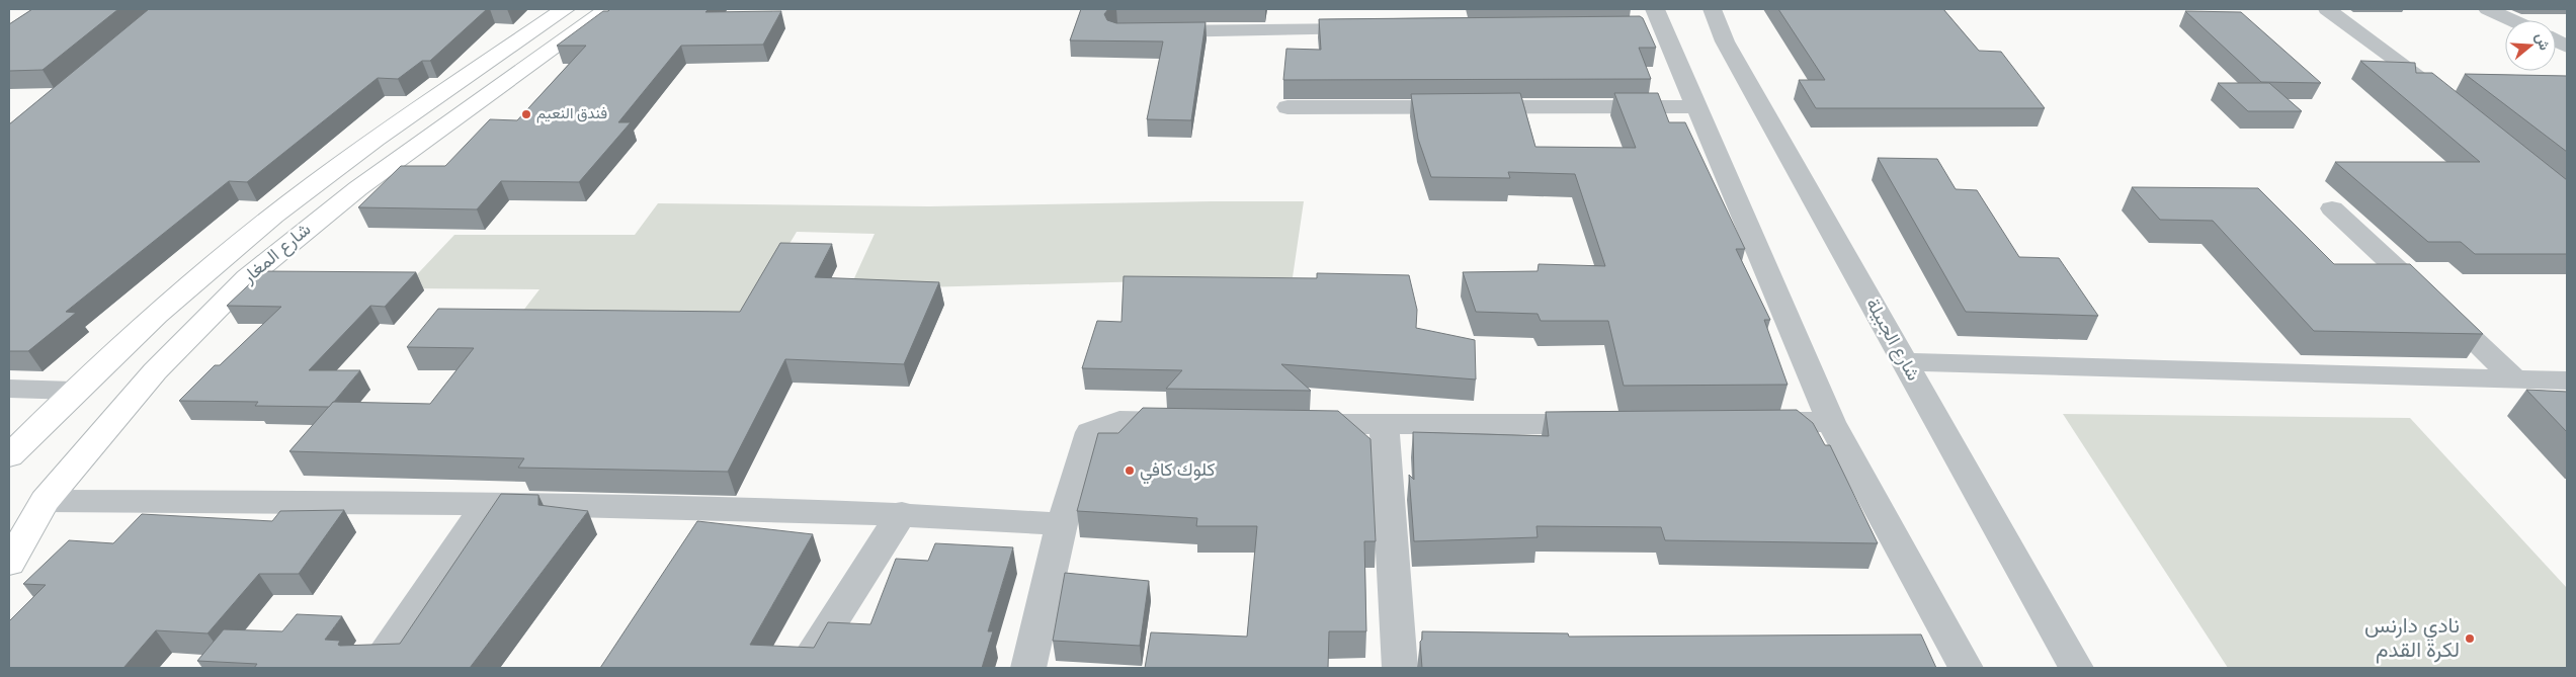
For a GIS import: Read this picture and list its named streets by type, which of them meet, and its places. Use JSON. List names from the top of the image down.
{
  "streets": {
    "main road": ["شارع المغار"],
    "street": ["شارع الجبيلة"]
  },
  "places": ["فندق النعيم", "كلوك كافي", "نادي دارنس لكرة القدم"],
  "north": "right"
}
